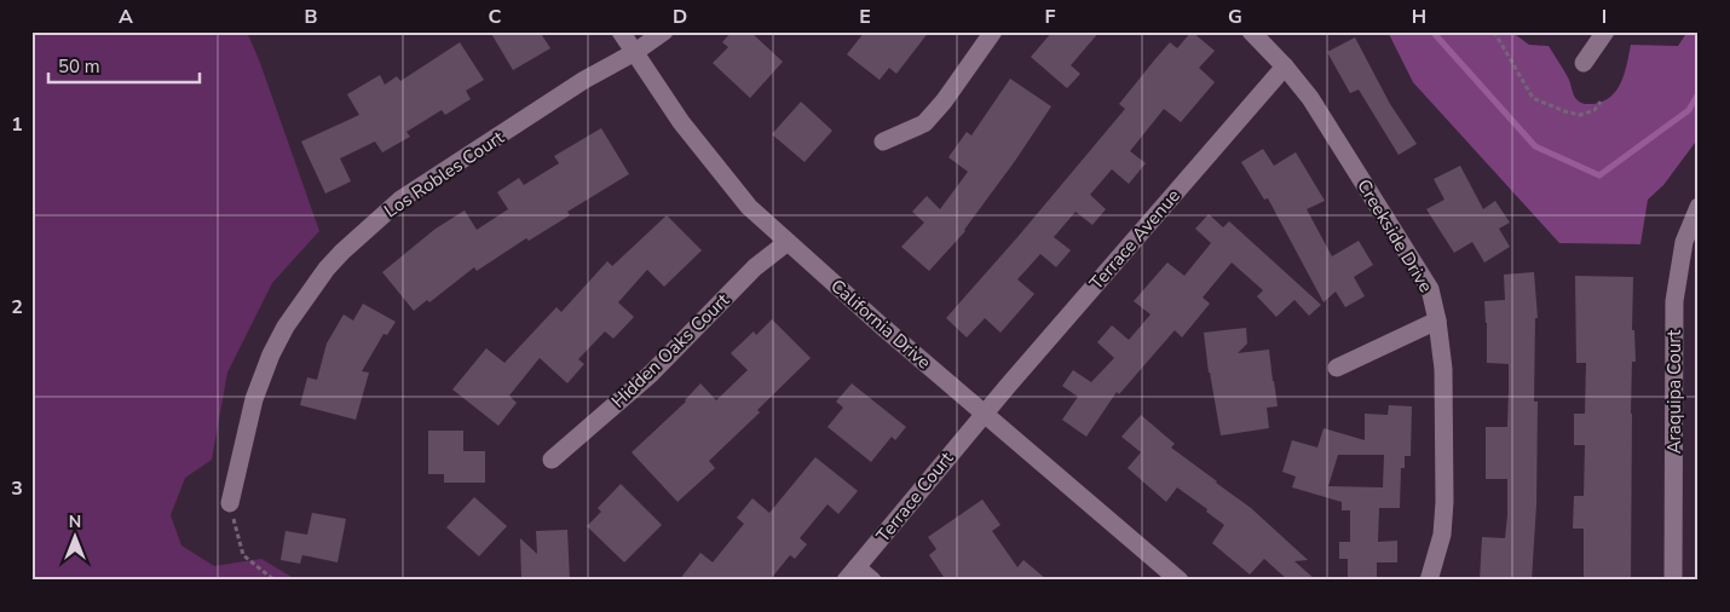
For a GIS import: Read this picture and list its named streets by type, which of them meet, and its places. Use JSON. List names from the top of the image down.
{
  "streets": {
    "street": [
      "Los Robles Court",
      "Creekside Drive",
      "Terrace Avenue",
      "California Drive",
      "Hidden Oaks Court",
      "Araquipa Court",
      "Terrace Court"
    ]
  },
  "crossings": [
    ["Los Robles Court", "California Drive"],
    ["Creekside Drive", "Terrace Avenue"],
    ["Terrace Avenue", "California Drive"],
    ["Terrace Avenue", "Terrace Court"],
    ["California Drive", "Hidden Oaks Court"],
    ["California Drive", "Terrace Court"]
  ],
  "scale_bar": "50 m",
  "north": "top",
  "grid": {
    "columns": [
      "A",
      "B",
      "C",
      "D",
      "E",
      "F",
      "G",
      "H",
      "I"
    ],
    "rows": ["1", "2", "3"]
  }
}
